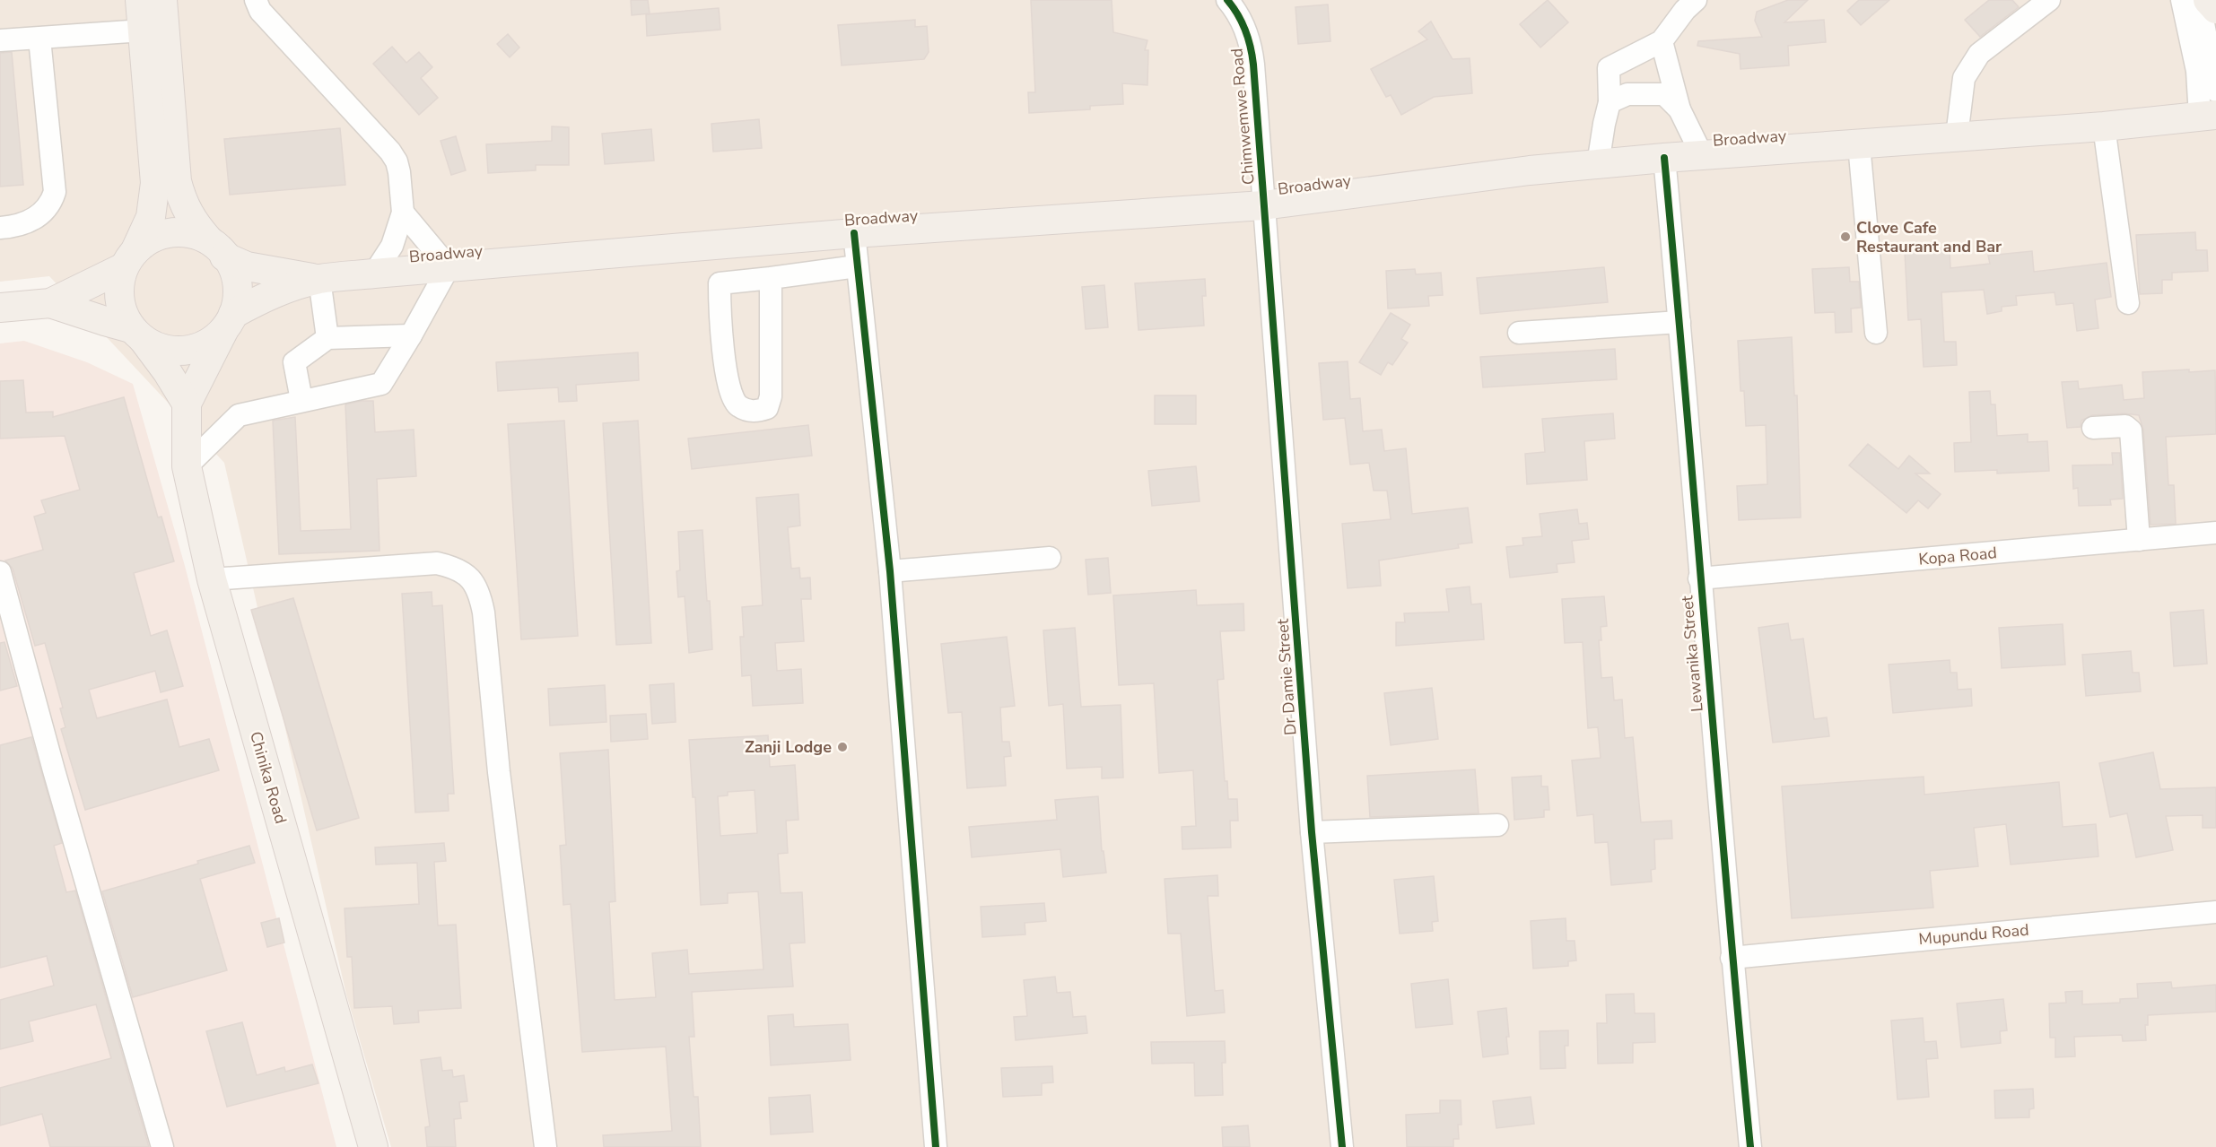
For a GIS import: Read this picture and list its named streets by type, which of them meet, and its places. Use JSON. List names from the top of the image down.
{
  "streets": {
    "main road": ["Broadway", "Chinika Road"],
    "street": [
      "Chimwemwe Road",
      "Kopa Road",
      "Lewanika Street",
      "Dr Damie Street",
      "Mupundu Road"
    ]
  },
  "crossings": [
    ["Chimwemwe Road", "Broadway"],
    ["Chimwemwe Road", "Dr Damie Street"],
    ["Broadway", "Lewanika Street"],
    ["Broadway", "Dr Damie Street"],
    ["Kopa Road", "Lewanika Street"],
    ["Lewanika Street", "Mupundu Road"]
  ],
  "places": ["Clove Cafe Restaurant and Bar", "Zanji Lodge"]
}
